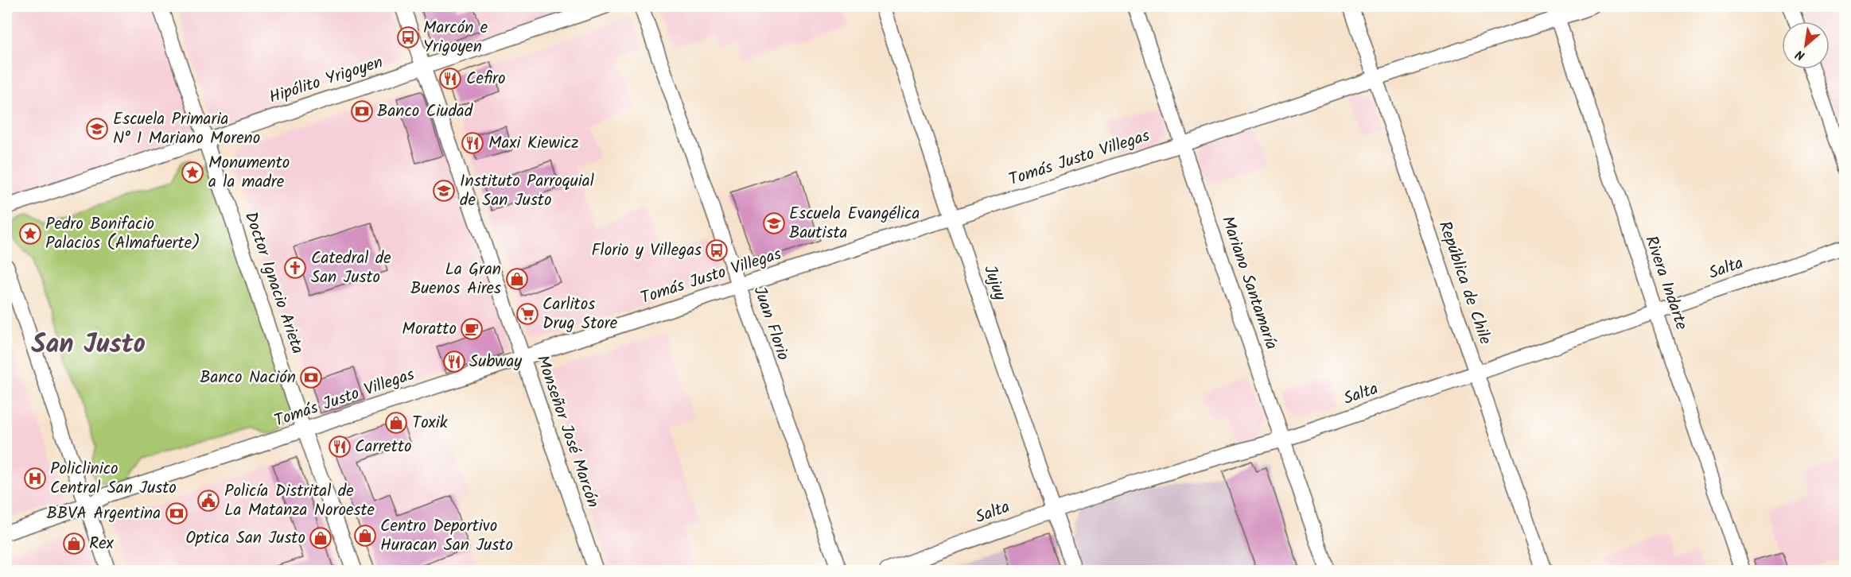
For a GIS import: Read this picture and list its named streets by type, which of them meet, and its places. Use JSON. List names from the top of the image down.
{
  "streets": {
    "street": [
      "Hipólito Yrigoyen",
      "Tomás Justo Villegas",
      "Salta",
      "Doctor Ignacio Arieta",
      "Jujuy",
      "Mariano Santamaría",
      "República de Chile",
      "Rivera Indarte",
      "Juan Florio",
      "Monseñor José Marcón"
    ]
  },
  "crossings": [
    ["Hipólito Yrigoyen", "Doctor Ignacio Arieta"],
    ["Hipólito Yrigoyen", "Monseñor José Marcón"],
    ["Tomás Justo Villegas", "Doctor Ignacio Arieta"],
    ["Tomás Justo Villegas", "Jujuy"],
    ["Tomás Justo Villegas", "Mariano Santamaría"],
    ["Tomás Justo Villegas", "República de Chile"],
    ["Tomás Justo Villegas", "Rivera Indarte"],
    ["Tomás Justo Villegas", "Juan Florio"],
    ["Tomás Justo Villegas", "Monseñor José Marcón"],
    ["Salta", "Jujuy"],
    ["Salta", "Mariano Santamaría"],
    ["Salta", "República de Chile"],
    ["Salta", "Rivera Indarte"]
  ],
  "districts": ["San Justo"],
  "places": {
    "bus stop": ["Marcón e Yrigoyen", "Florio y Villegas"],
    "restaurant": [
      "Cefiro",
      "Maxi Kiewicz",
      "Subway",
      "Carretto"
    ],
    "bank": ["Banco Ciudad", "Banco Nación", "BBVA Argentina"],
    "school or university": ["Escuela Primaria N° 1 Mariano Moreno", "Instituto Parroquial de San Justo", "Escuela Evangélica Bautista"],
    "place": ["Monumento a la madre", "Pedro Bonifacio Palacios (Almafuerte)"],
    "church": ["Catedral de San Justo"],
    "shop": [
      "La Gran Buenos Aires",
      "Toxik",
      "Centro Deportivo Huracan San Justo",
      "Optica San Justo",
      "Rex"
    ],
    "supermarket": ["Carlitos Drug Store"],
    "cafe": ["Moratto"],
    "hospital": ["Policlinico Central San Justo"],
    "public building": ["Policía Distrital de La Matanza Noroeste"]
  },
  "north": "bottom left"
}
